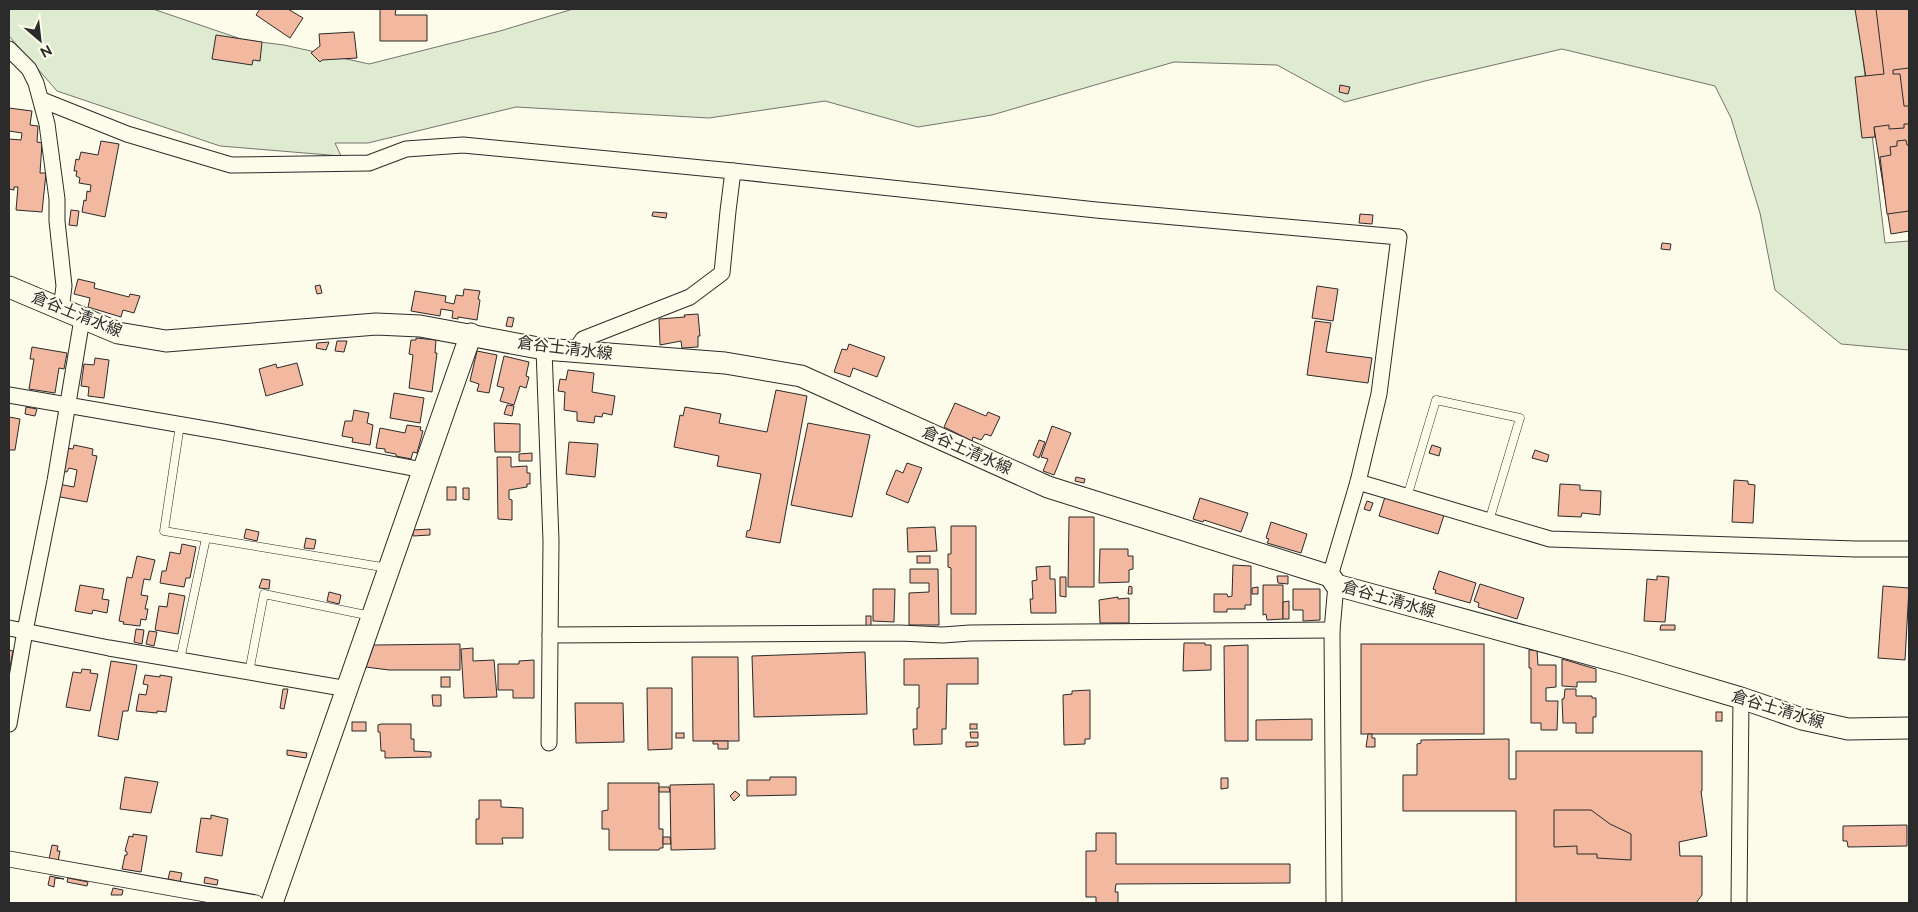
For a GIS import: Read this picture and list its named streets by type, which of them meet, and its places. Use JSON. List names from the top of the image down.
{
  "streets": {
    "main road": ["倉谷土清水線"]
  },
  "north": "bottom right"
}
